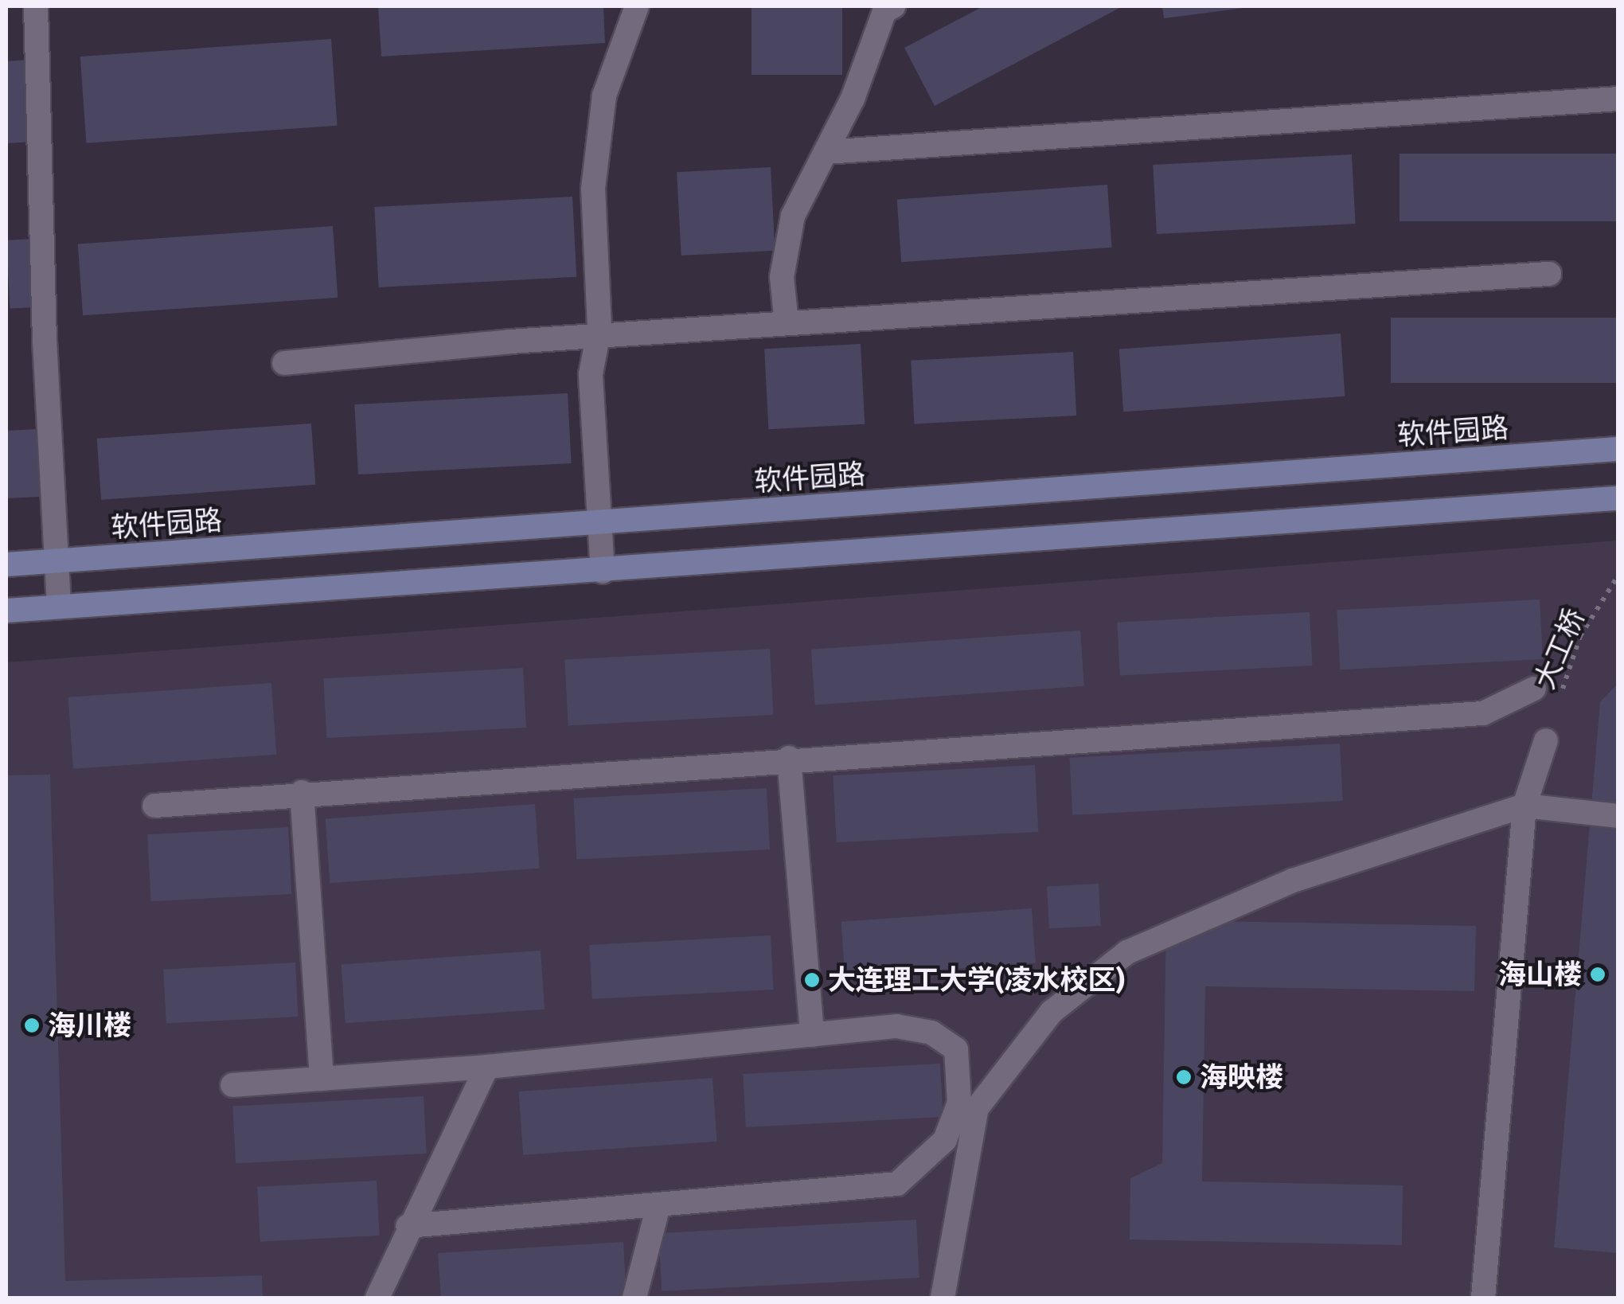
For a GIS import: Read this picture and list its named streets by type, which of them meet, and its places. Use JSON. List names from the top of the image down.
{
  "streets": {
    "main road": ["软件园路"],
    "path": ["大工桥"]
  },
  "places": [
    "海山楼",
    "大连理工大学(凌水校区)",
    "海川楼",
    "海映楼"
  ]
}
